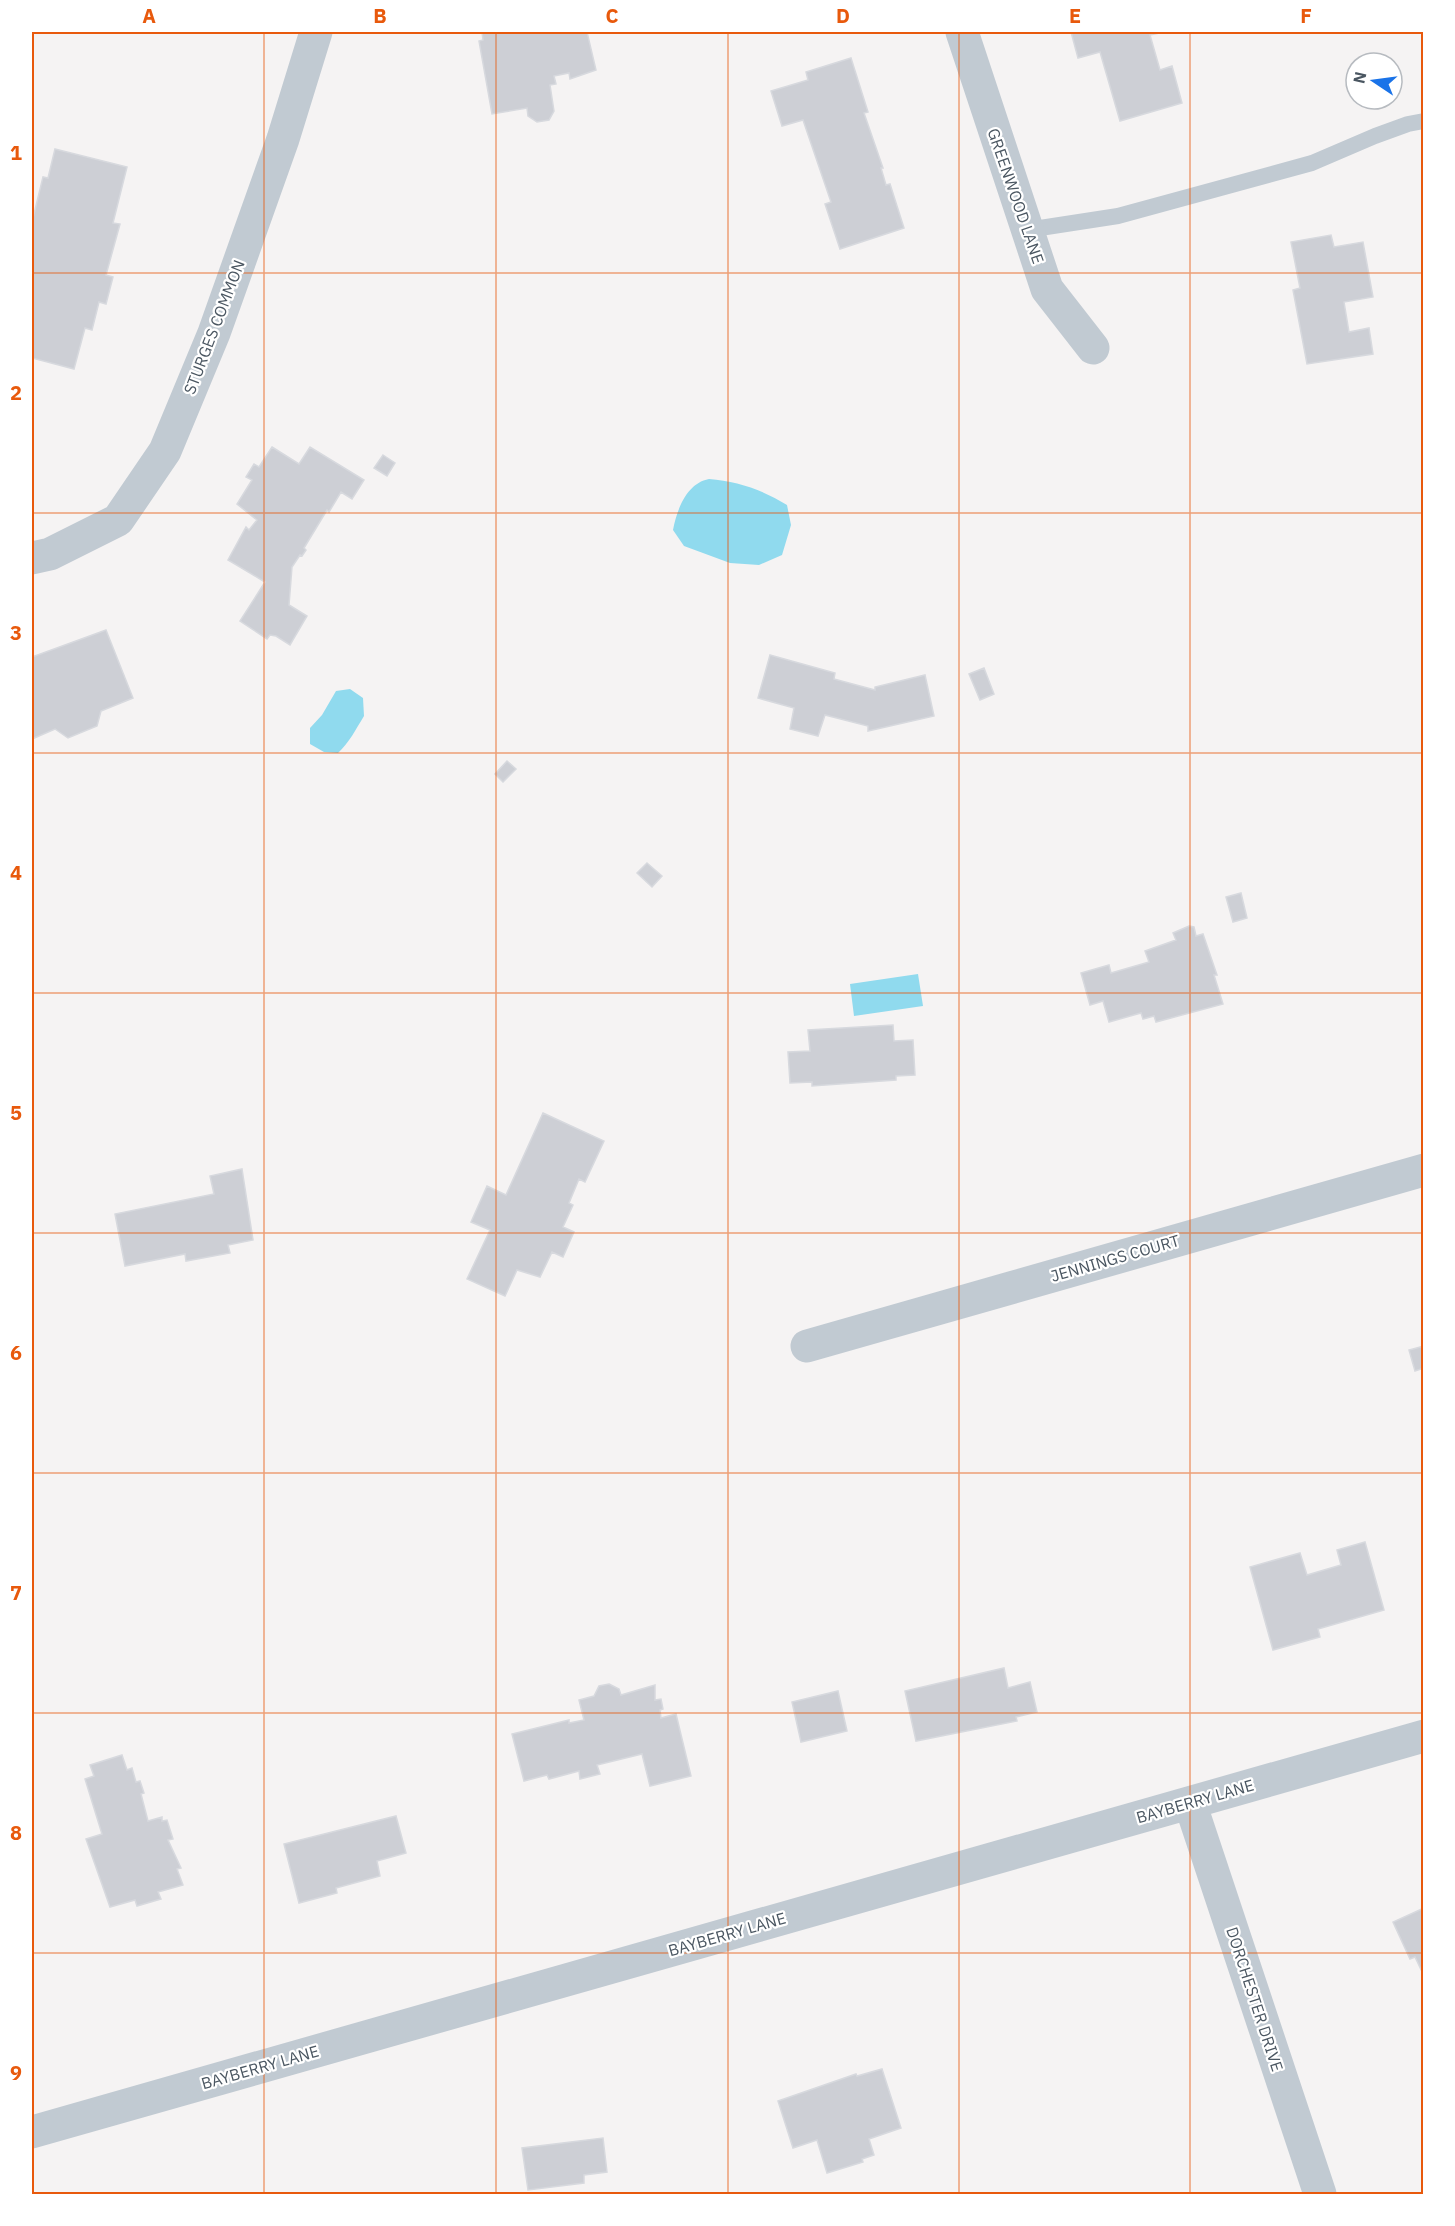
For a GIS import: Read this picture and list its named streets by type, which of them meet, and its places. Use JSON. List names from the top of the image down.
{
  "streets": {
    "street": [
      "GREENWOOD LANE",
      "STURGES COMMON",
      "JENNINGS COURT",
      "BAYBERRY LANE",
      "DORCHESTER DRIVE"
    ]
  },
  "crossings": [
    ["BAYBERRY LANE", "DORCHESTER DRIVE"]
  ],
  "north": "left",
  "grid": {
    "columns": [
      "A",
      "B",
      "C",
      "D",
      "E",
      "F"
    ],
    "rows": [
      "1",
      "2",
      "3",
      "4",
      "5",
      "6",
      "7",
      "8",
      "9"
    ]
  }
}
